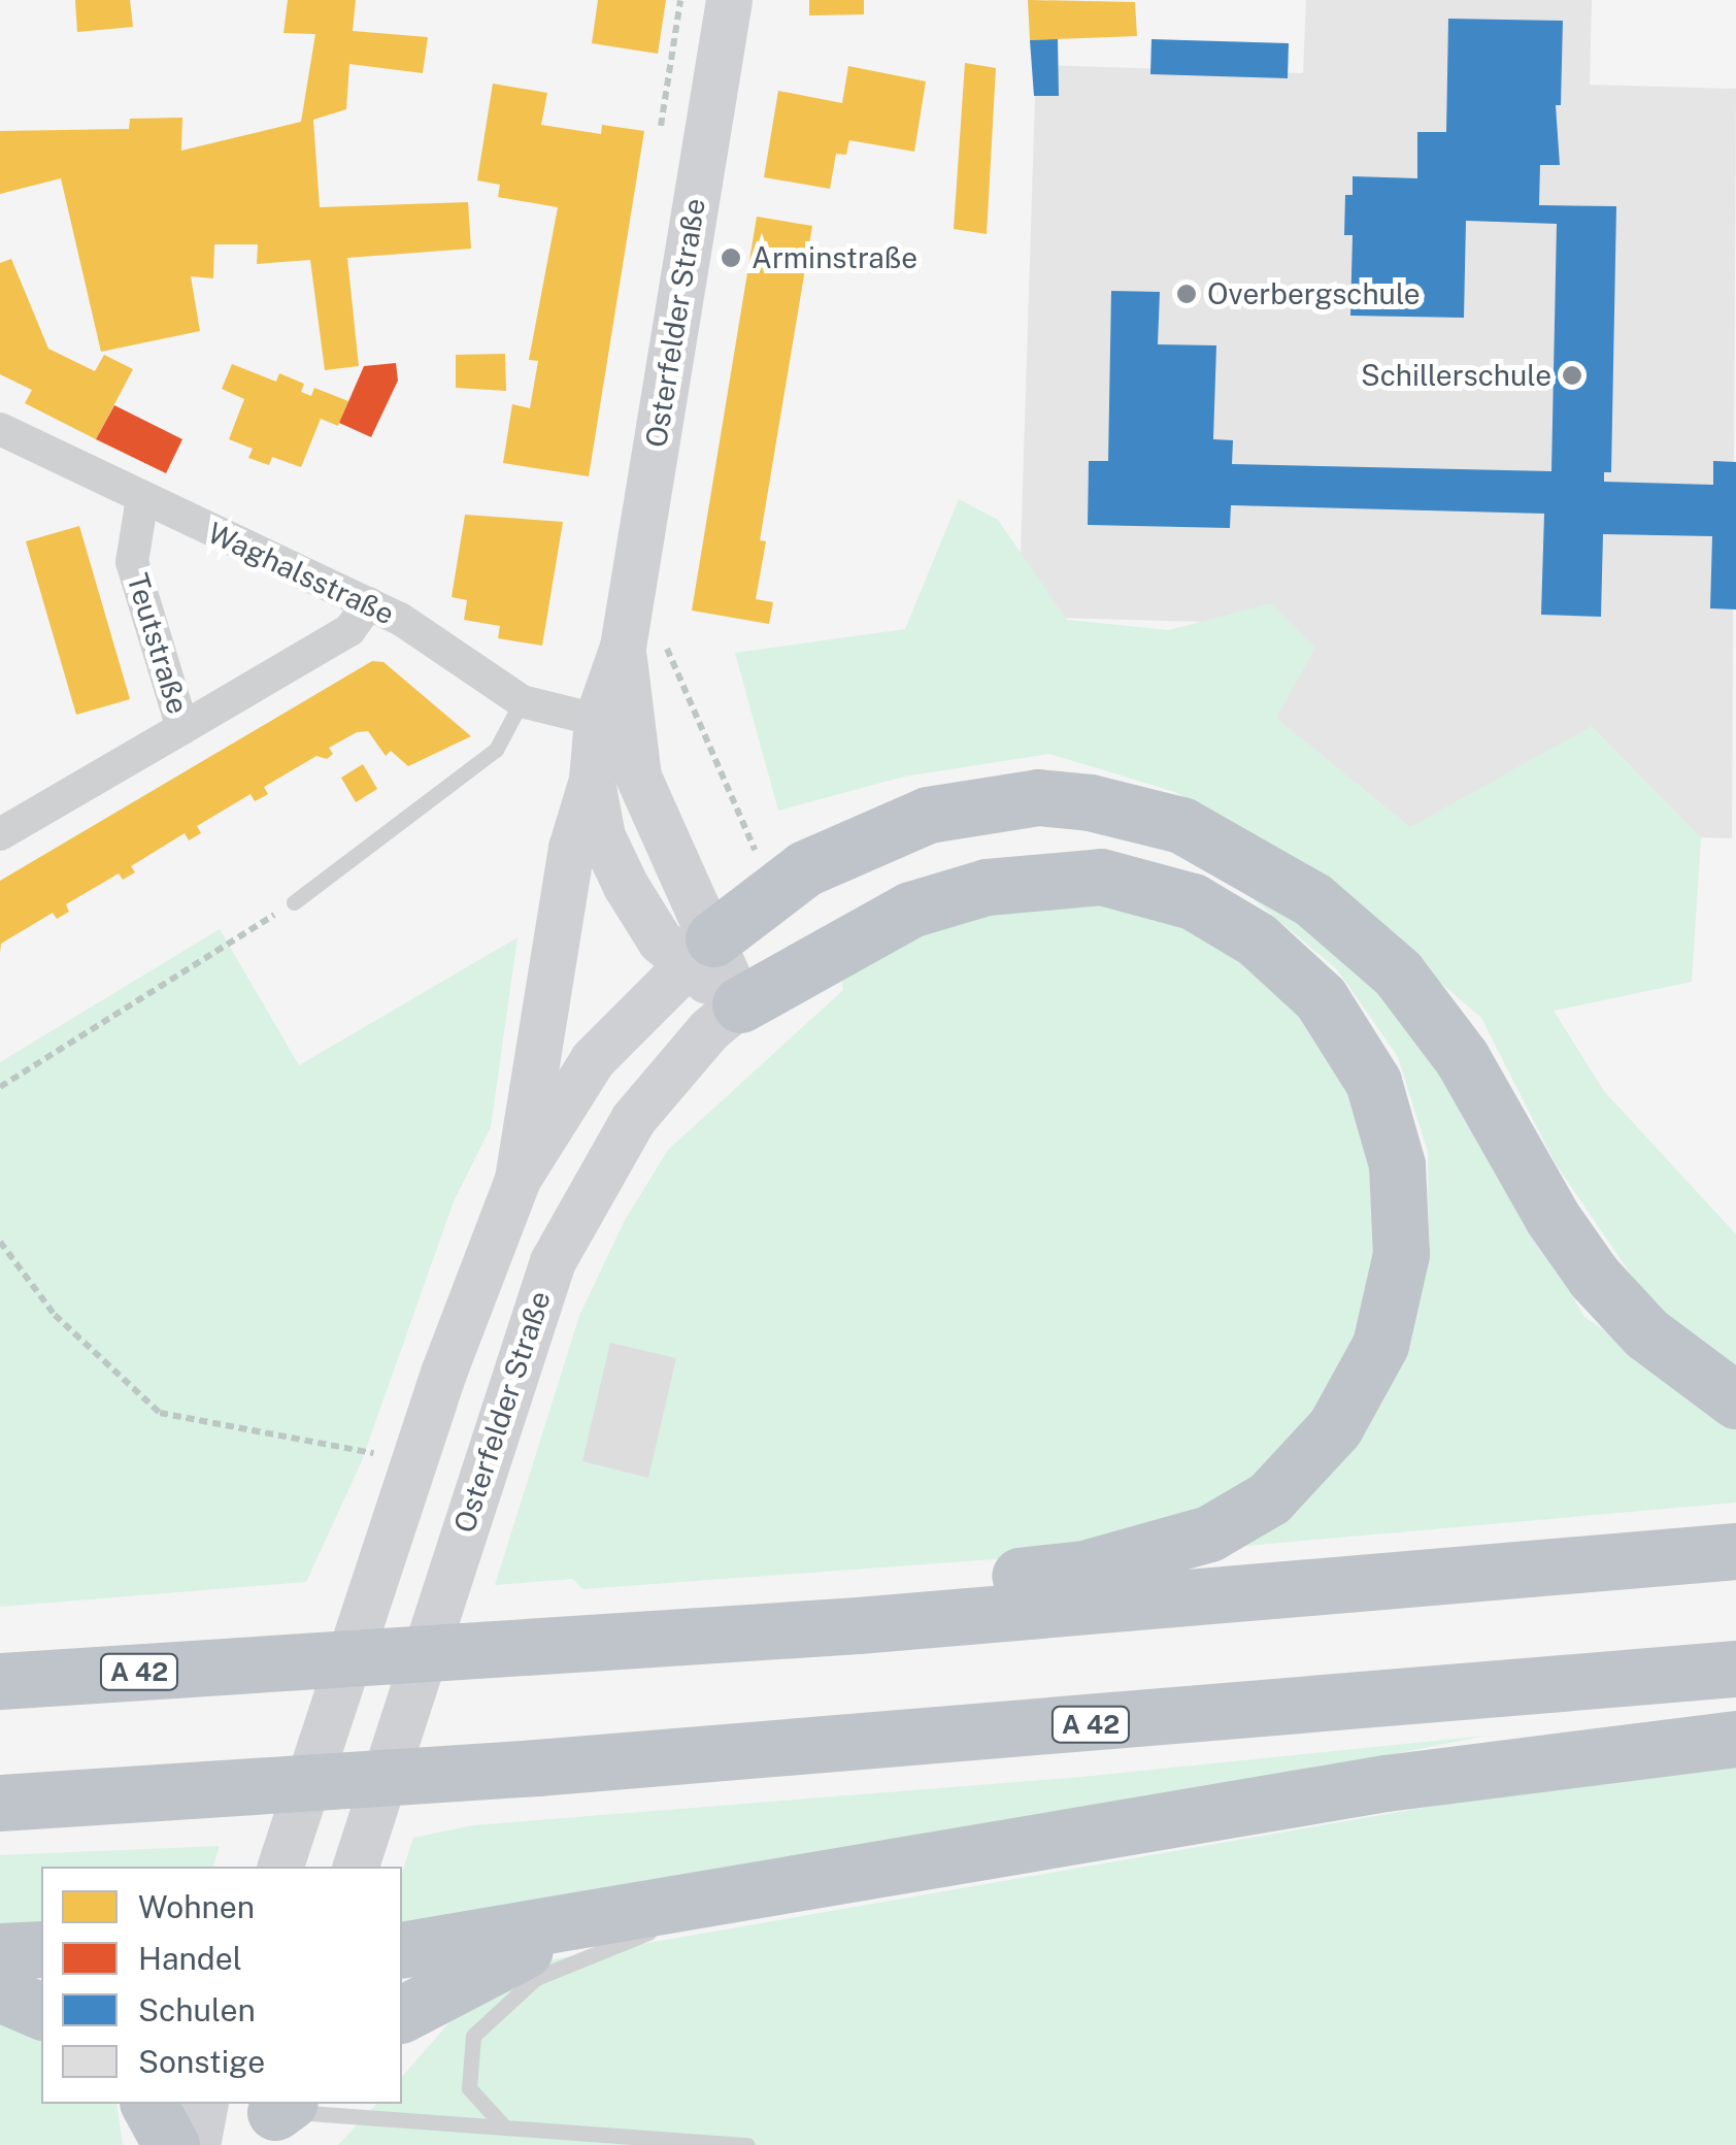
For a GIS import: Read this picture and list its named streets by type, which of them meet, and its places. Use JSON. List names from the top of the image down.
{
  "streets": {
    "highway": ["A 42"],
    "main road": ["Osterfelder Straße"],
    "street": ["Waghalsstraße", "Teutstraße"]
  },
  "crossings": [
    ["Osterfelder Straße", "Waghalsstraße"],
    ["Waghalsstraße", "Teutstraße"]
  ],
  "places": ["Arminstraße", "Overbergschule", "Schillerschule"],
  "legend": [
    "Wohnen",
    "Handel",
    "Schulen",
    "Sonstige"
  ]
}
